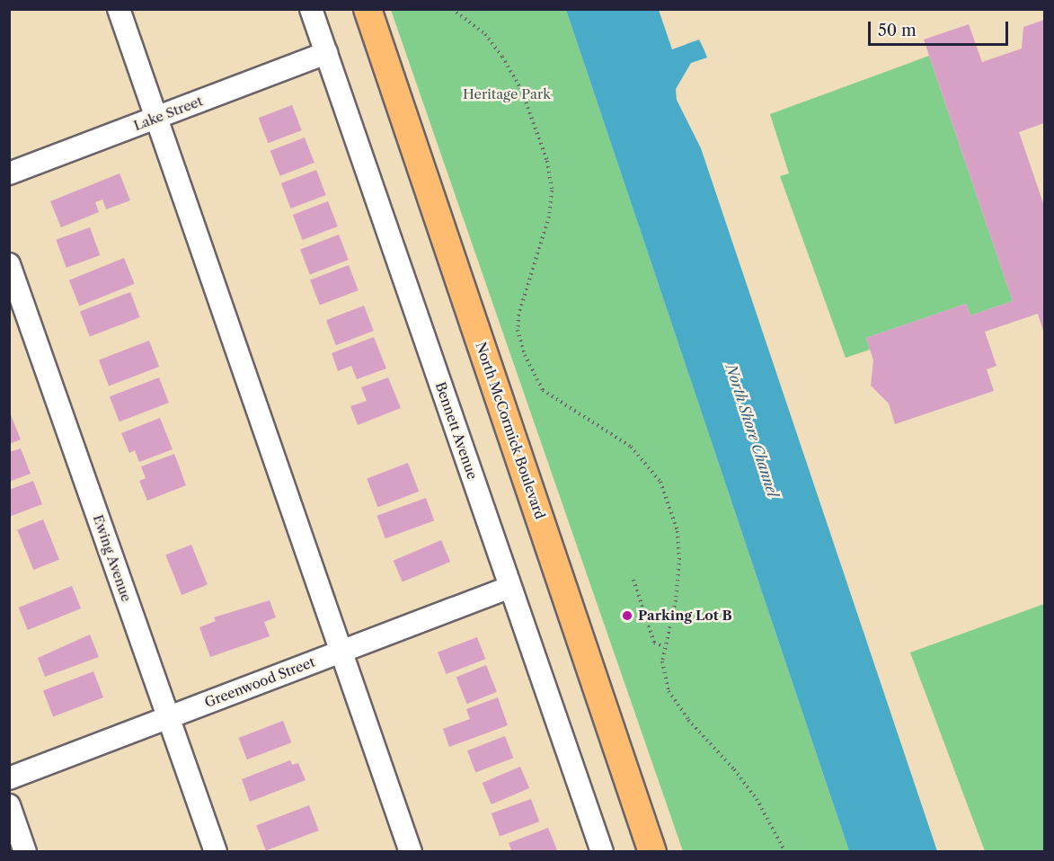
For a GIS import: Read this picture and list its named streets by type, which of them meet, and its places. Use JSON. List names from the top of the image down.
{
  "streets": {
    "main road": ["North McCormick Boulevard"],
    "street": [
      "Lake Street",
      "Bennett Avenue",
      "Ewing Avenue",
      "Greenwood Street"
    ]
  },
  "crossings": [
    ["Lake Street", "Bennett Avenue"],
    ["Bennett Avenue", "Greenwood Street"],
    ["Ewing Avenue", "Greenwood Street"]
  ],
  "water": ["North Shore Channel"],
  "parks": ["Heritage Park"],
  "places": ["Parking Lot B"],
  "scale_bar": "50 m"
}
